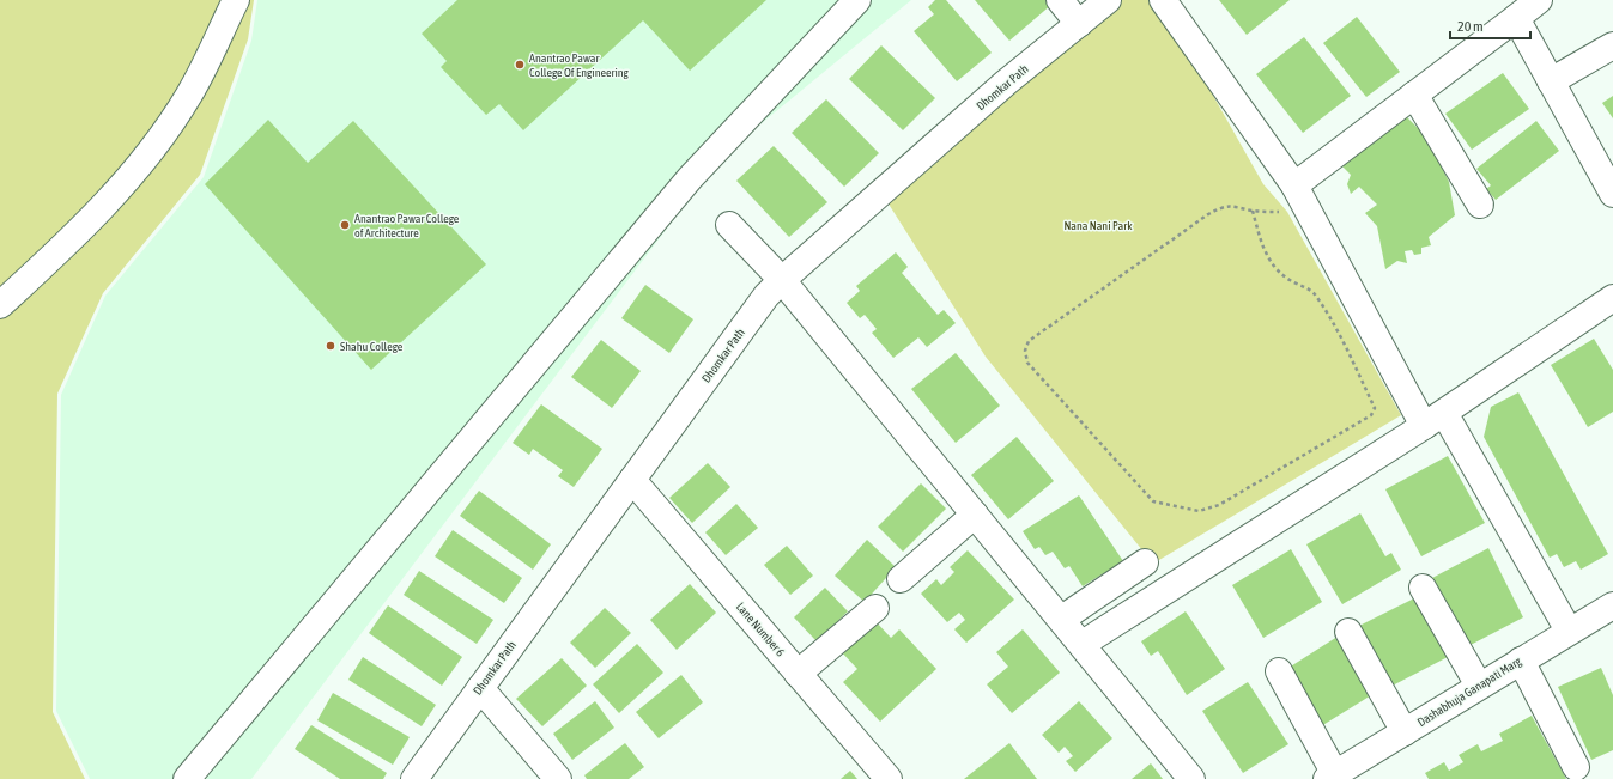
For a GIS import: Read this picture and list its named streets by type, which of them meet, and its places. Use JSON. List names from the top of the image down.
{
  "streets": {
    "street": ["Dhomkar Path", "Lane Number 6", "Dashabhuja Ganapati Marg"]
  },
  "crossings": [
    ["Dhomkar Path", "Lane Number 6"]
  ],
  "parks": ["Nana Nani Park"],
  "places": ["Anantrao Pawar College Of Engineering", "Anantrao Pawar College of Architecture", "Shahu College"],
  "scale_bar": "20 m"
}
